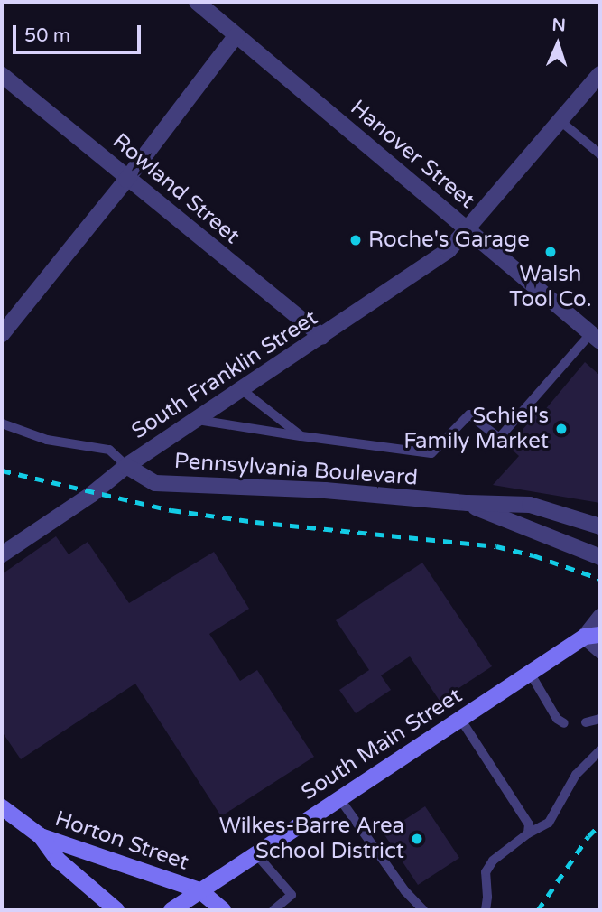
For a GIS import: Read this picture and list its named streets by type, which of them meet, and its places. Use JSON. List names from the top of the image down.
{
  "streets": {
    "main road": ["South Main Street", "Horton Street"],
    "street": [
      "Hanover Street",
      "Rowland Street",
      "South Franklin Street",
      "Pennsylvania Boulevard"
    ]
  },
  "crossings": [
    ["Hanover Street", "South Franklin Street"],
    ["Rowland Street", "South Franklin Street"],
    ["South Franklin Street", "Pennsylvania Boulevard"],
    ["South Main Street", "Horton Street"]
  ],
  "places": [
    "Roche's Garage",
    "Walsh Tool Co.",
    "Schiel's Family Market",
    "Wilkes-Barre Area School District"
  ],
  "scale_bar": "50 m",
  "north": "top"
}
